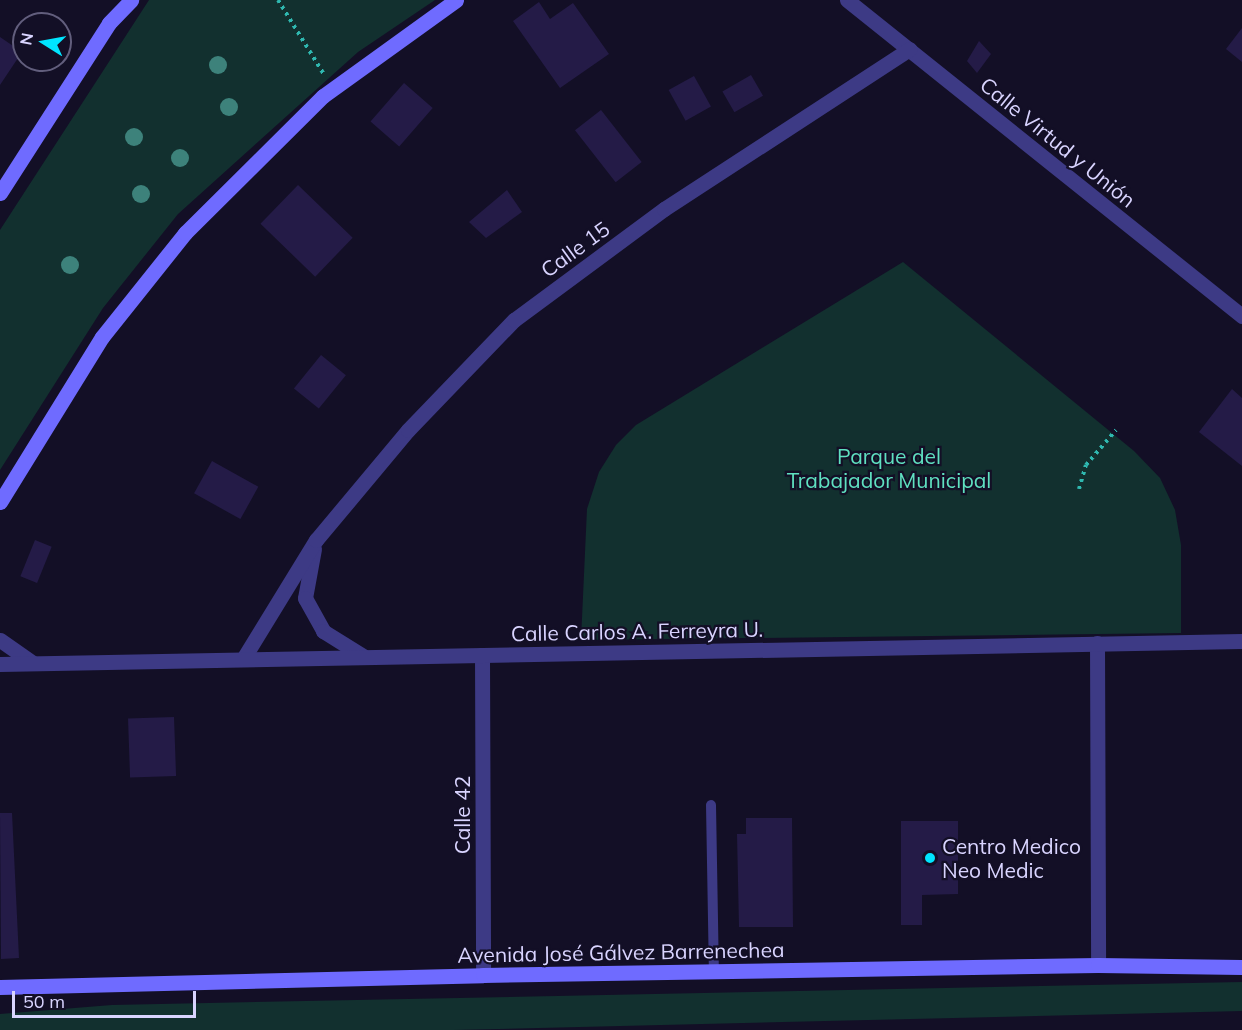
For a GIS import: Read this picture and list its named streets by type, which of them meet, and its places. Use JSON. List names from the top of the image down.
{
  "streets": {
    "main road": ["Avenida José Gálvez Barrenechea"],
    "street": [
      "Calle Virtud y Unión",
      "Calle 15",
      "Calle Carlos A. Ferreyra U.",
      "Calle 42"
    ]
  },
  "crossings": [
    ["Calle Virtud y Unión", "Calle 15"],
    ["Calle 15", "Calle Carlos A. Ferreyra U."],
    ["Calle Carlos A. Ferreyra U.", "Calle 42"],
    ["Calle 42", "Avenida José Gálvez Barrenechea"]
  ],
  "parks": ["Parque del Trabajador Municipal"],
  "places": ["Centro Medico Neo Medic"],
  "scale_bar": "50 m",
  "north": "left"
}
